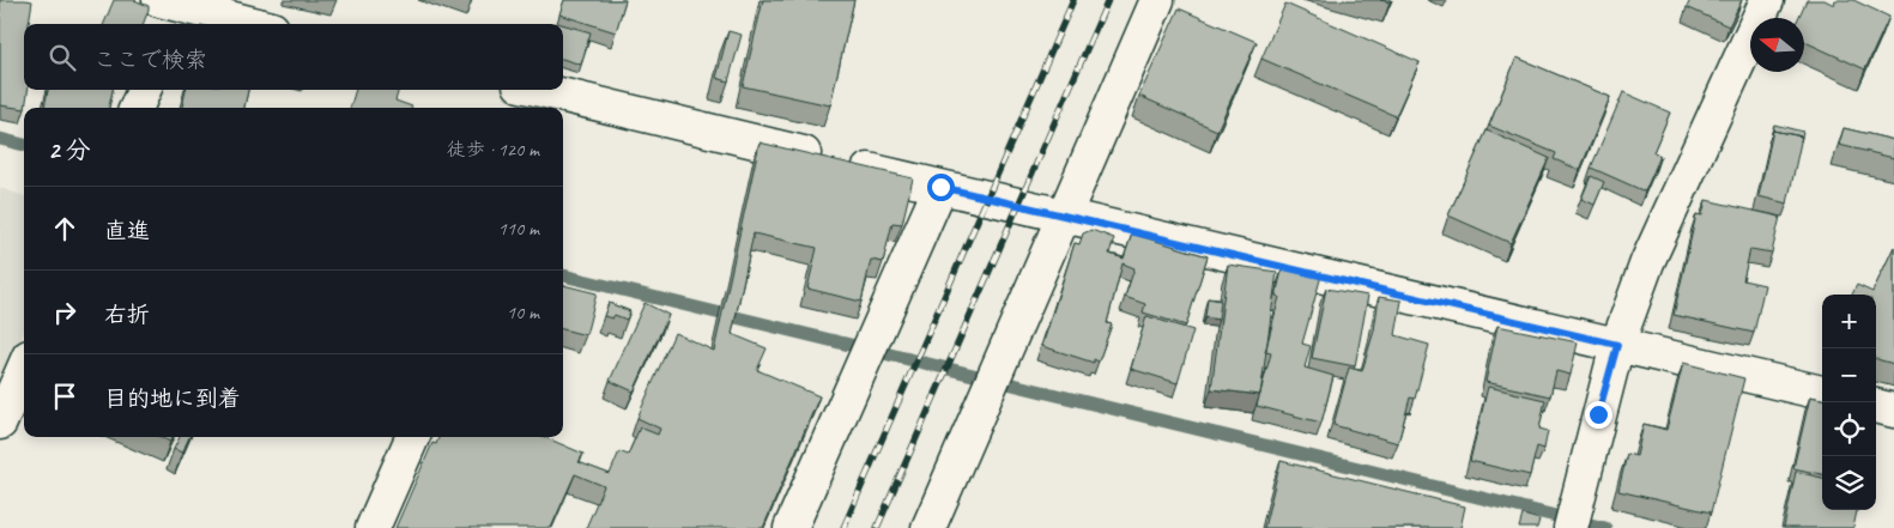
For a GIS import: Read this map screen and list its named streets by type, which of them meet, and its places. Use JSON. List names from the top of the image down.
{
  "north": "left",
  "page": {
    "search": "ここで検索",
    "heading": ["2 分", "徒歩 · 120 m"],
    "list": [
      ["直進", "110 m"],
      ["右折", "10 m"],
      "目的地に到着"
    ],
    "map_buttons": ["+", "−"]
  }
}
